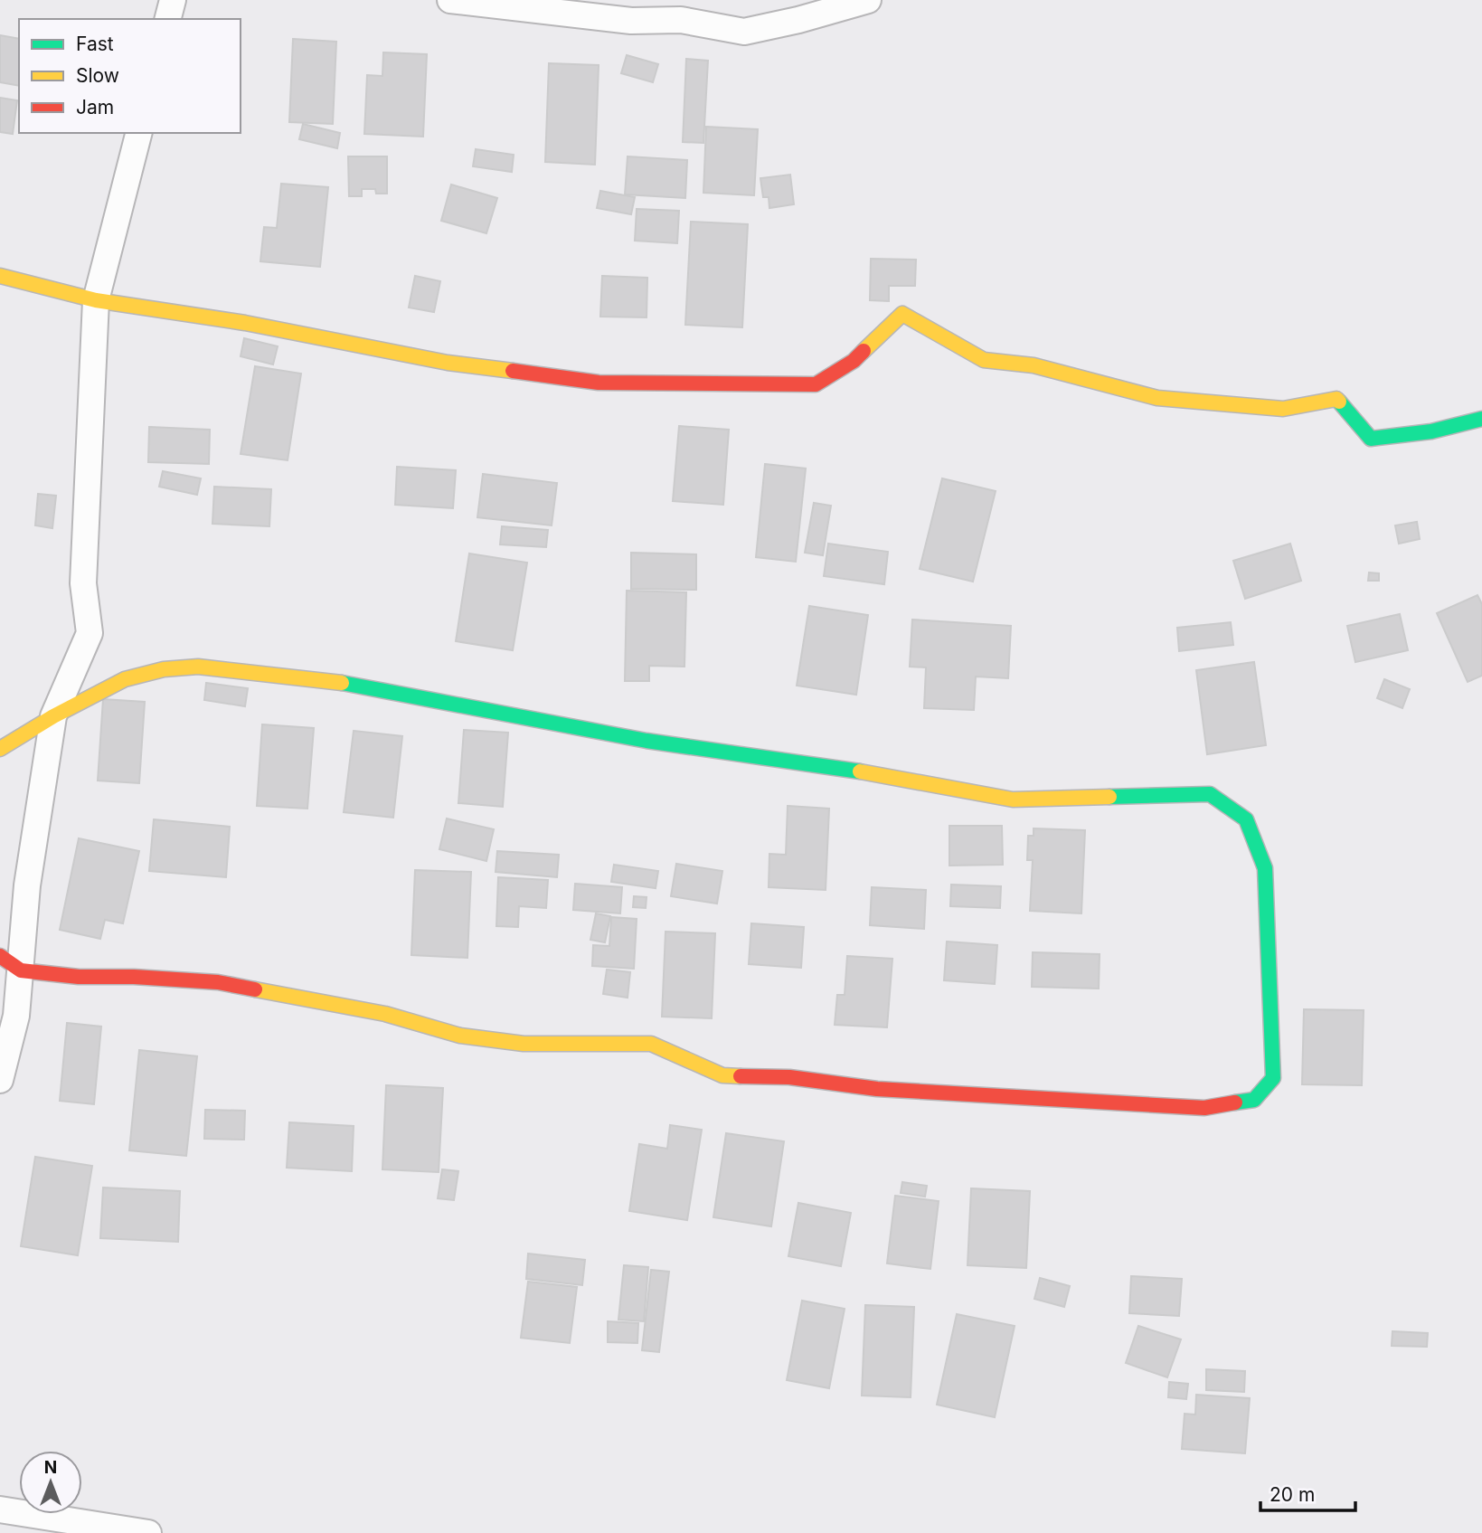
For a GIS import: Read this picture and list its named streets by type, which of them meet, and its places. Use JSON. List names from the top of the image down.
{
  "legend": ["Fast", "Slow", "Jam"],
  "scale_bar": "20 m",
  "north": "top"
}
